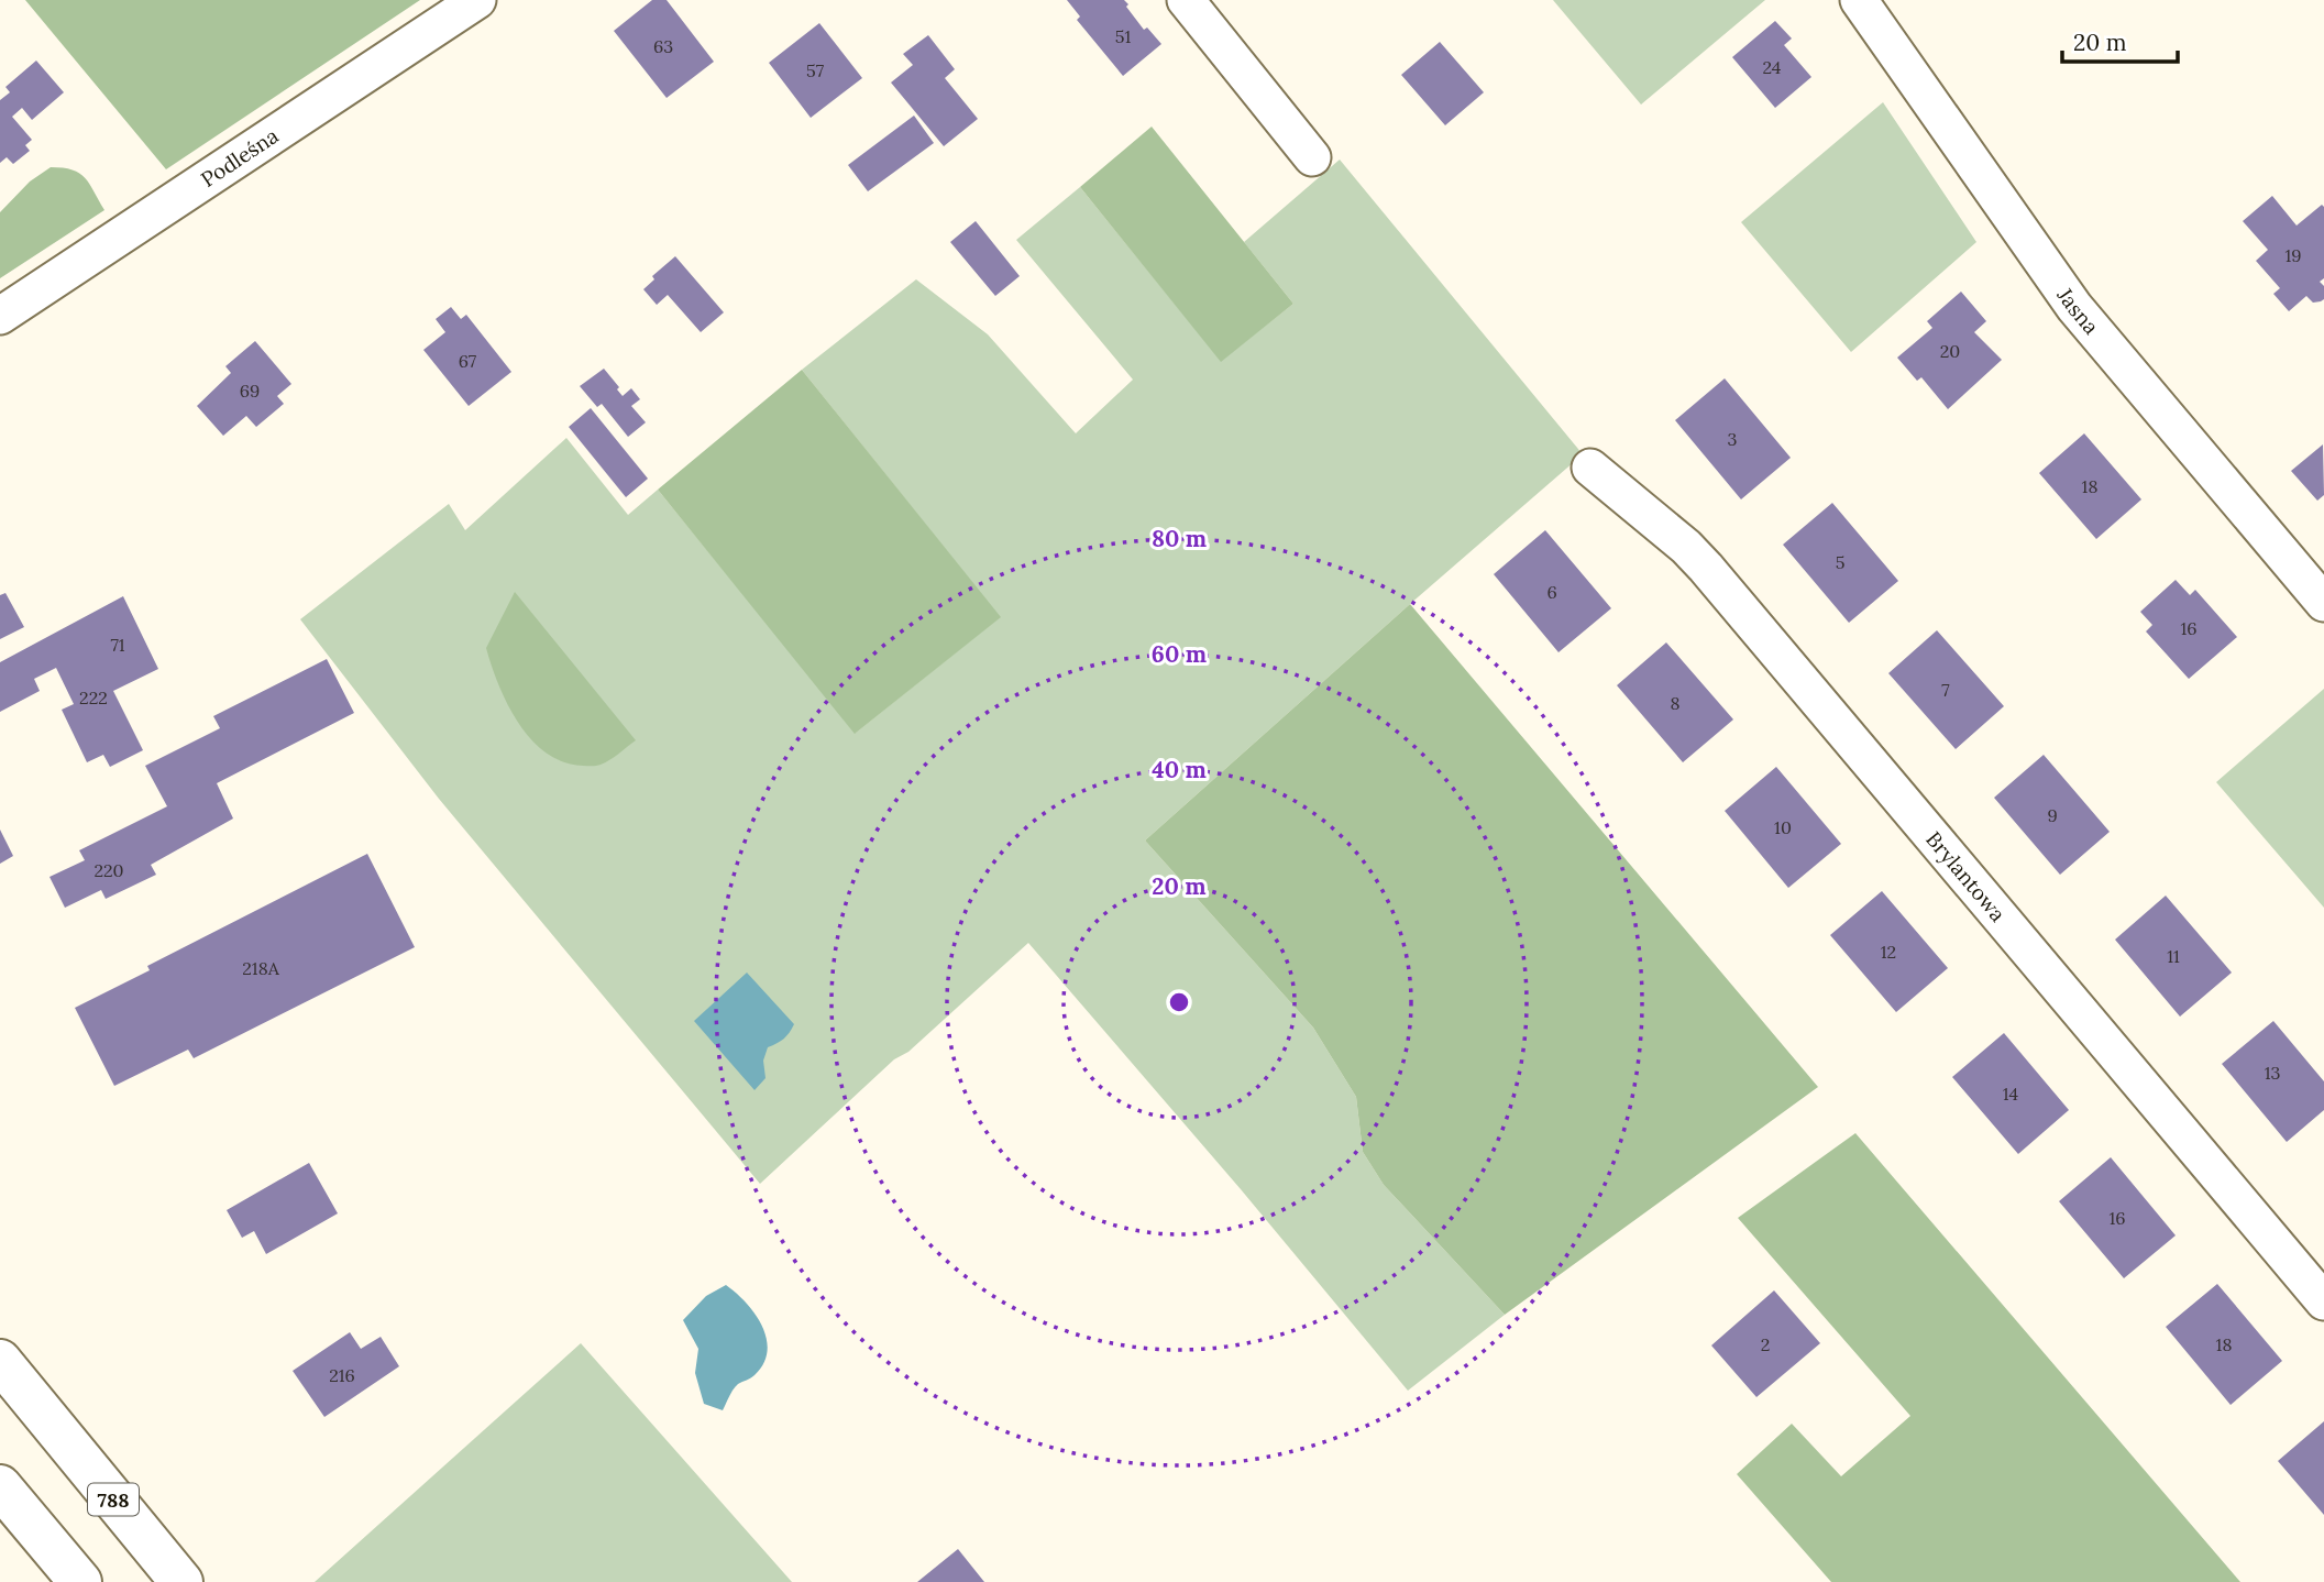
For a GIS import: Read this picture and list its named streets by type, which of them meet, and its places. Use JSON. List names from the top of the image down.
{
  "streets": {
    "main road": ["788"],
    "street": ["Podleśna", "Jasna", "Brylantowa"]
  },
  "house_numbers": [
    "51",
    "63",
    "24",
    "57",
    "19",
    "20",
    "67",
    "69",
    "3",
    "18",
    "5",
    "6",
    "16",
    "71",
    "7",
    "222",
    "8",
    "9",
    "10",
    "220",
    "12",
    "11",
    "218A",
    "13",
    "14",
    "16",
    "2",
    "18",
    "216"
  ],
  "scale_bar": "20 m",
  "rings": [
    "80 m",
    "60 m",
    "40 m",
    "20 m"
  ]
}
